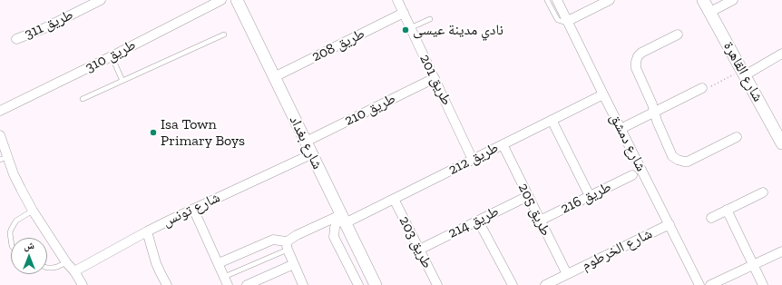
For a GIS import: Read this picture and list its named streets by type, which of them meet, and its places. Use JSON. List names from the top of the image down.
{
  "streets": {
    "street": [
      "طريق 311",
      "طريق 208",
      "طريق 310",
      "شارع القاهرة",
      "طريق 201",
      "طريق 210",
      "شارع بغداد",
      "شارع دمشق",
      "طريق 212",
      "طريق 216",
      "شارع تونس",
      "طريق 205",
      "طريق 214",
      "طريق 203",
      "شارع الخرطوم"
    ]
  },
  "crossings": [
    ["طريق 208", "طريق 201"],
    ["طريق 208", "شارع بغداد"],
    ["طريق 201", "طريق 210"],
    ["طريق 201", "طريق 212"],
    ["طريق 210", "شارع بغداد"],
    ["شارع بغداد", "طريق 212"],
    ["شارع بغداد", "شارع تونس"],
    ["شارع دمشق", "طريق 212"],
    ["شارع دمشق", "شارع الخرطوم"],
    ["طريق 212", "طريق 205"],
    ["طريق 212", "طريق 203"],
    ["طريق 216", "طريق 205"],
    ["طريق 205", "طريق 214"],
    ["طريق 205", "شارع الخرطوم"],
    ["طريق 214", "طريق 203"]
  ],
  "places": ["نادي مدينة عيسى", "Isa Town Primary Boys"],
  "north": "top"
}
